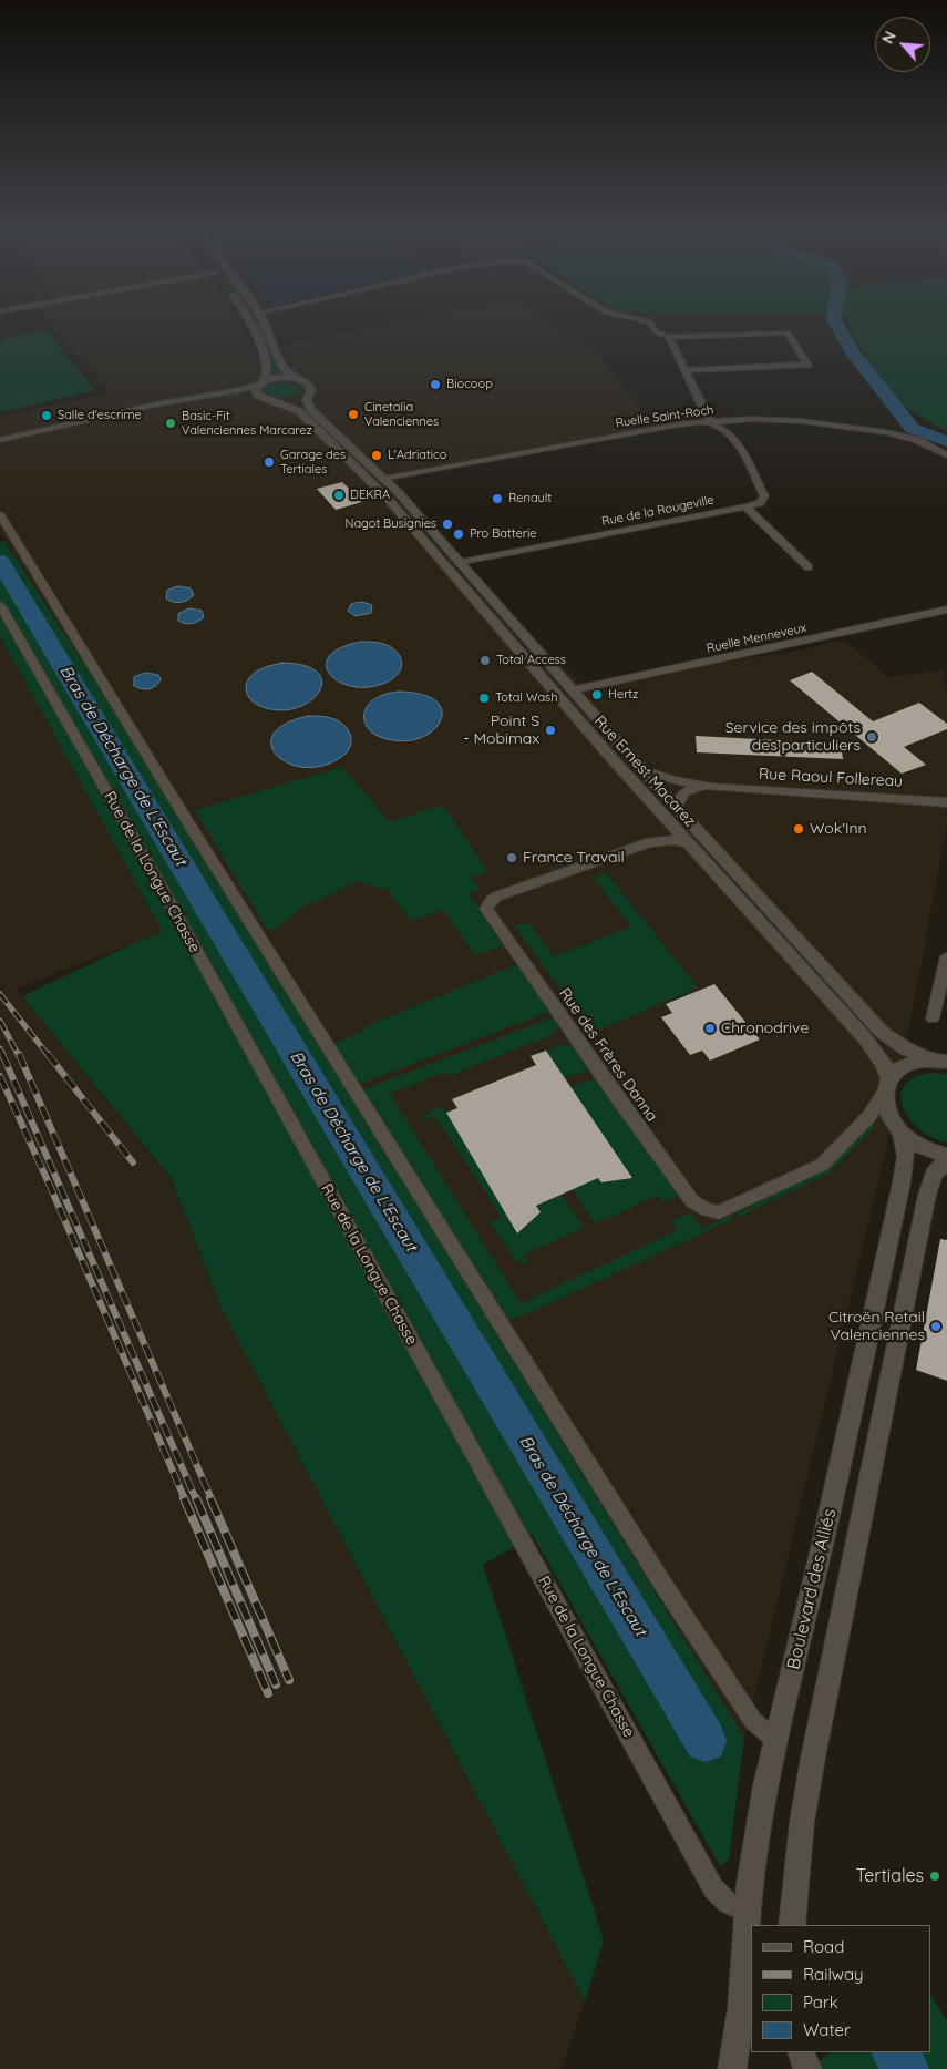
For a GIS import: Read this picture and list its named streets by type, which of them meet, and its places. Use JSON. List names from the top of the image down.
{
  "streets": {
    "main road": ["Rue Ernest Macarez", "Boulevard des Alliés"],
    "street": [
      "Ruelle Saint-Roch",
      "Rue de la Rougeville",
      "Ruelle Menneveux",
      "Rue Raoul Follereau",
      "Rue de la Longue Chasse",
      "Rue des Frères Danna"
    ]
  },
  "crossings": [
    ["Ruelle Saint-Roch", "Rue de la Rougeville"],
    ["Ruelle Saint-Roch", "Rue Ernest Macarez"],
    ["Rue de la Rougeville", "Rue Ernest Macarez"],
    ["Ruelle Menneveux", "Rue Ernest Macarez"],
    ["Rue Ernest Macarez", "Rue Raoul Follereau"],
    ["Rue Ernest Macarez", "Rue des Frères Danna"],
    ["Rue Ernest Macarez", "Boulevard des Alliés"],
    ["Rue de la Longue Chasse", "Boulevard des Alliés"]
  ],
  "water": ["Bras de Décharge de L'Escaut"],
  "places": [
    "Biocoop",
    "Cinetalia Valenciennes",
    "Salle d'escrime",
    "Basic-Fit Valenciennes Marcarez",
    "L'Adriatico",
    "Garage des Tertiales",
    "DEKRA",
    "Renault",
    "Nagot Busignies",
    "Pro Batterie",
    "Total Access",
    "Hertz",
    "Total Wash",
    "Point S - Mobimax",
    "Service des impôts des particuliers",
    "Wok'Inn",
    "France Travail",
    "Chronodrive",
    "Citroën Retail Valenciennes",
    "Tertiales"
  ],
  "legend": [
    "Road",
    "Railway",
    "Park",
    "Water"
  ],
  "north": "top left"
}
